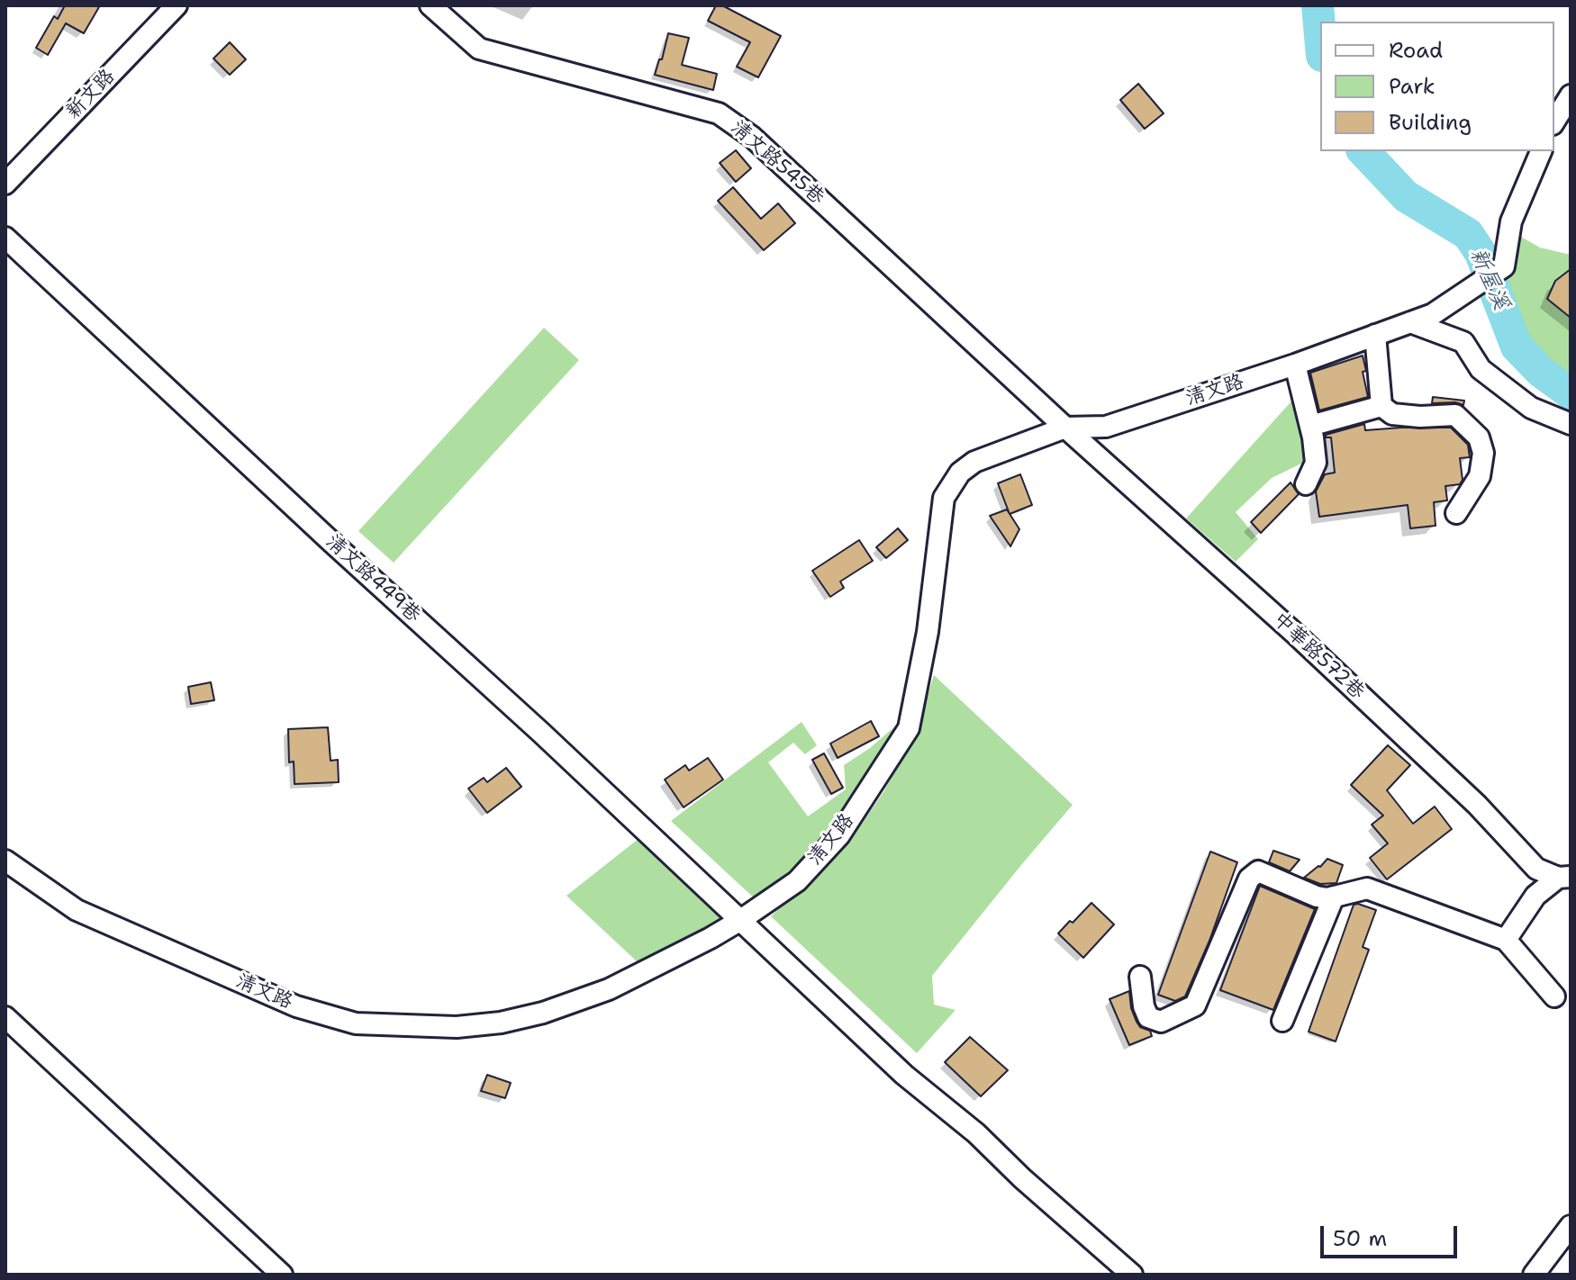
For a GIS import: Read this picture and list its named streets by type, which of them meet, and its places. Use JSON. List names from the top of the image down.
{
  "streets": {
    "street": [
      "新文路",
      "清文路545巷",
      "清文路",
      "清文路449巷",
      "中華路572巷"
    ]
  },
  "crossings": [
    ["清文路545巷", "清文路"],
    ["清文路545巷", "中華路572巷"],
    ["清文路", "清文路449巷"],
    ["清文路", "中華路572巷"]
  ],
  "water": ["新屋溪"],
  "legend": ["Road", "Park", "Building"],
  "scale_bar": "50 m"
}
